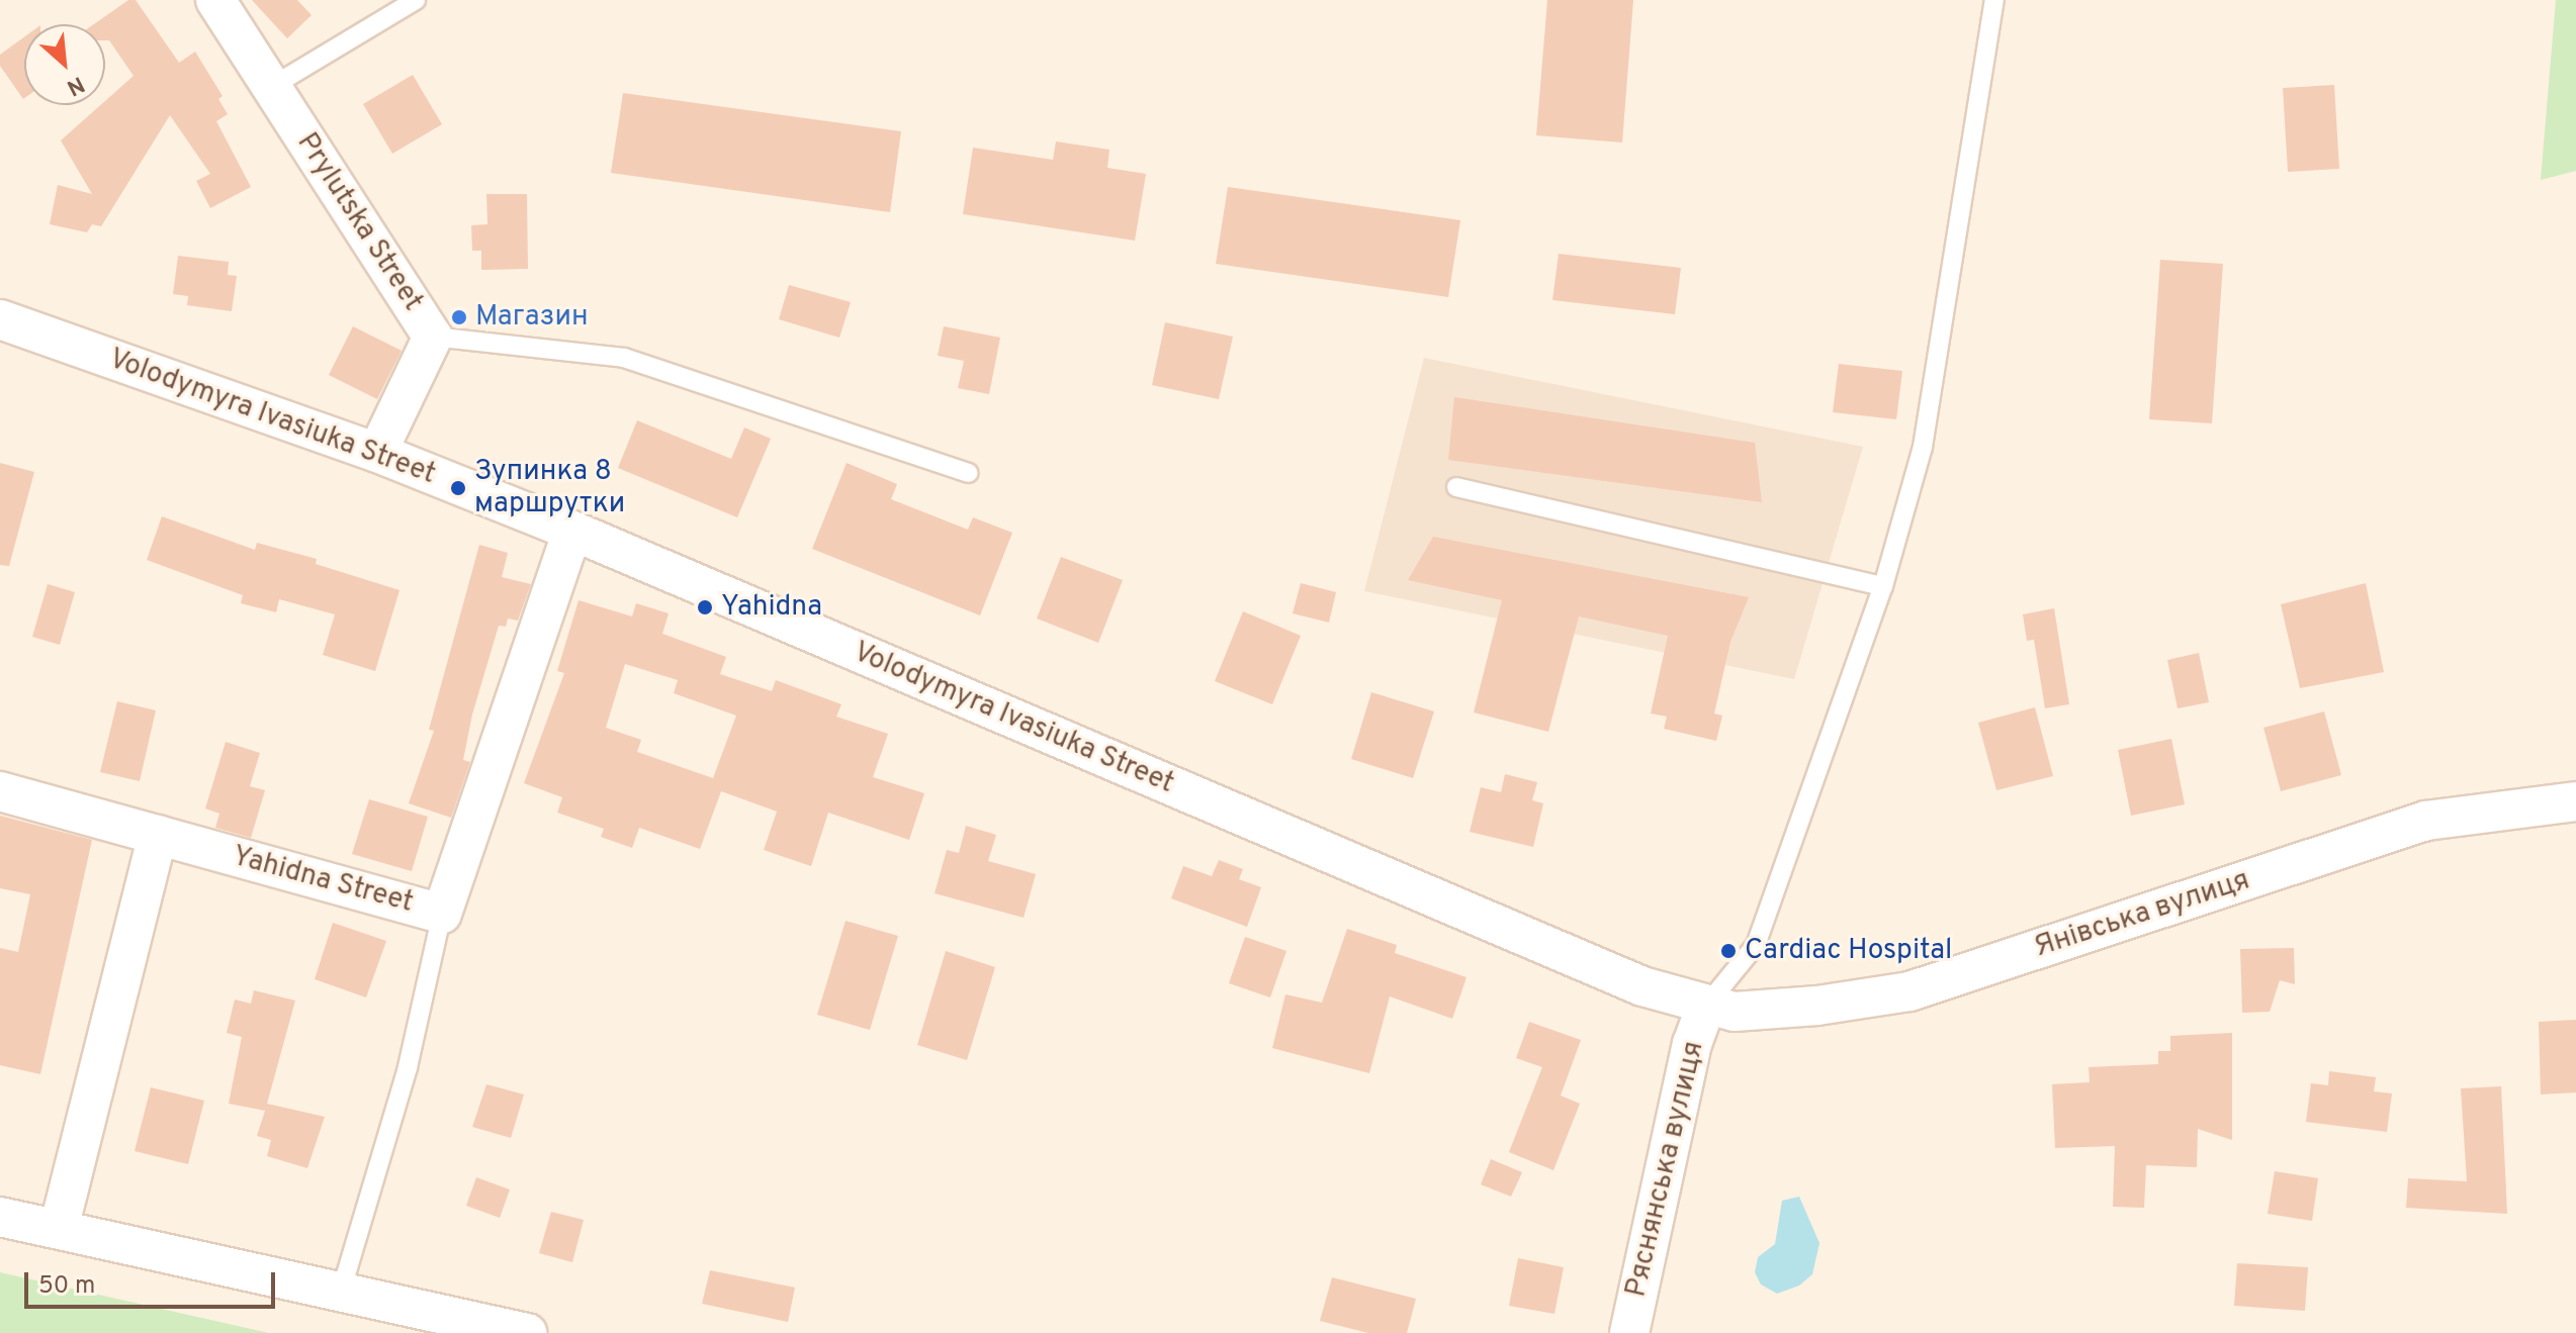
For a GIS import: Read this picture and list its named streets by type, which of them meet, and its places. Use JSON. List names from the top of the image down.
{
  "streets": {
    "street": [
      "Prylutska Street",
      "Volodymyra Ivasiuka Street",
      "Yahidna Street",
      "Янівська вулиця",
      "Ряснянська вулиця"
    ]
  },
  "crossings": [
    ["Prylutska Street", "Volodymyra Ivasiuka Street"],
    ["Volodymyra Ivasiuka Street", "Yahidna Street"],
    ["Volodymyra Ivasiuka Street", "Янівська вулиця"],
    ["Volodymyra Ivasiuka Street", "Ряснянська вулиця"],
    ["Янівська вулиця", "Ряснянська вулиця"]
  ],
  "places": [
    "Магазин",
    "Зупинка 8 маршрутки",
    "Yahidna",
    "Cardiac Hospital"
  ],
  "scale_bar": "50 m",
  "north": "bottom right"
}
